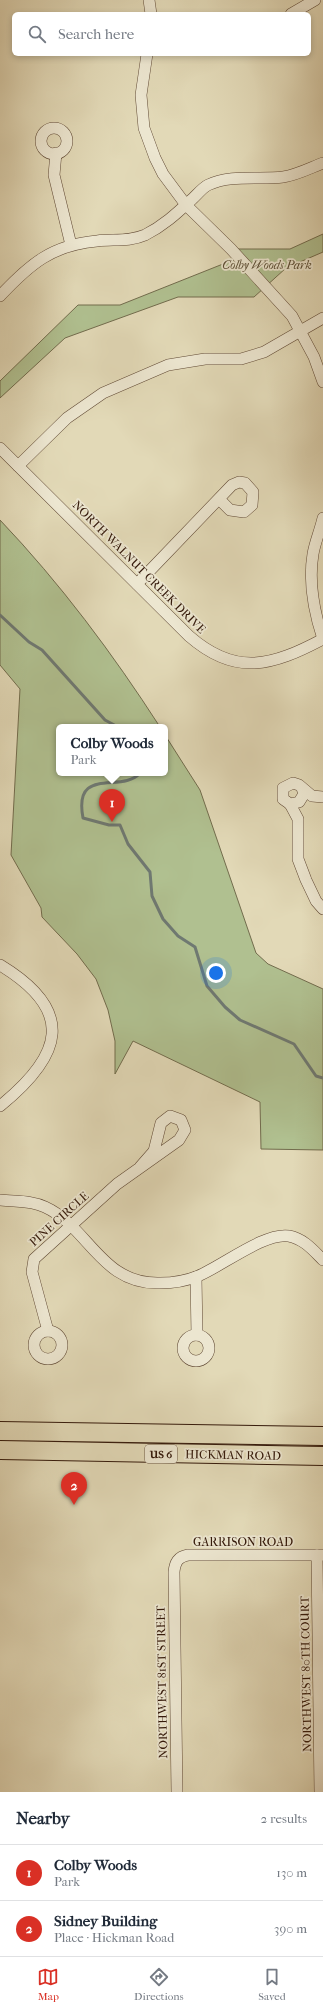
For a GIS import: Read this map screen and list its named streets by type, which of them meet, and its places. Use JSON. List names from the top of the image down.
{
  "streets": {
    "main road": ["US 6", "HICKMAN ROAD"],
    "street": [
      "NORTH WALNUT CREEK DRIVE",
      "PINE CIRCLE",
      "GARRISON ROAD",
      "NORTHWEST 80TH COURT",
      "NORTHWEST 81ST STREET"
    ]
  },
  "crossings": [
    ["GARRISON ROAD", "NORTHWEST 80TH COURT"],
    ["GARRISON ROAD", "NORTHWEST 81ST STREET"]
  ],
  "parks": ["Colby Woods Park"],
  "page": {
    "search": "Search here",
    "popup": ["Colby Woods", "Park"],
    "pins": ["1", "2"],
    "heading": ["Nearby", "2 results"],
    "list": [
      {
        "mark": "1",
        "name": "Colby Woods",
        "note": "Park",
        "value": "130 m"
      },
      {
        "mark": "2",
        "name": "Sidney Building",
        "note": "Place · Hickman Road",
        "value": "390 m"
      }
    ],
    "nav": ["Map", "Directions", "Saved"]
  }
}
